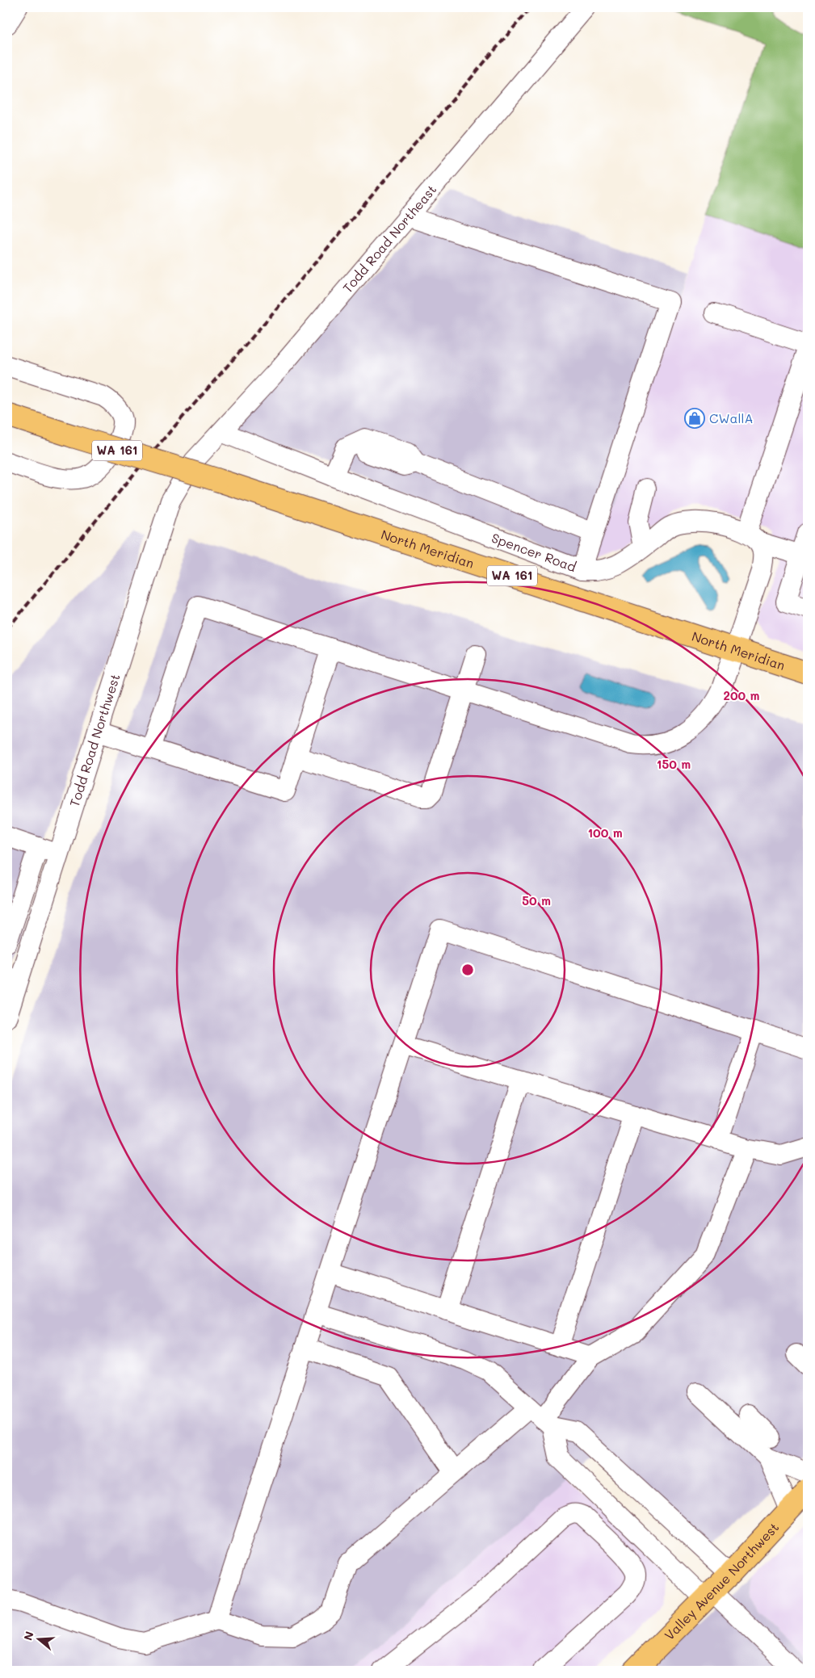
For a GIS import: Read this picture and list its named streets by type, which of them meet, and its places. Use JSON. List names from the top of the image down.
{
  "streets": {
    "main road": ["WA 161", "North Meridian", "Valley Avenue Northwest"],
    "street": ["Todd Road Northeast", "Spencer Road", "Todd Road Northwest"]
  },
  "crossings": [
    ["Todd Road Northeast", "Spencer Road"],
    ["Todd Road Northeast", "Todd Road Northwest"]
  ],
  "places": {
    "shop": ["CWallA"]
  },
  "north": "left",
  "rings": [
    "200 m",
    "150 m",
    "100 m",
    "50 m"
  ]
}
